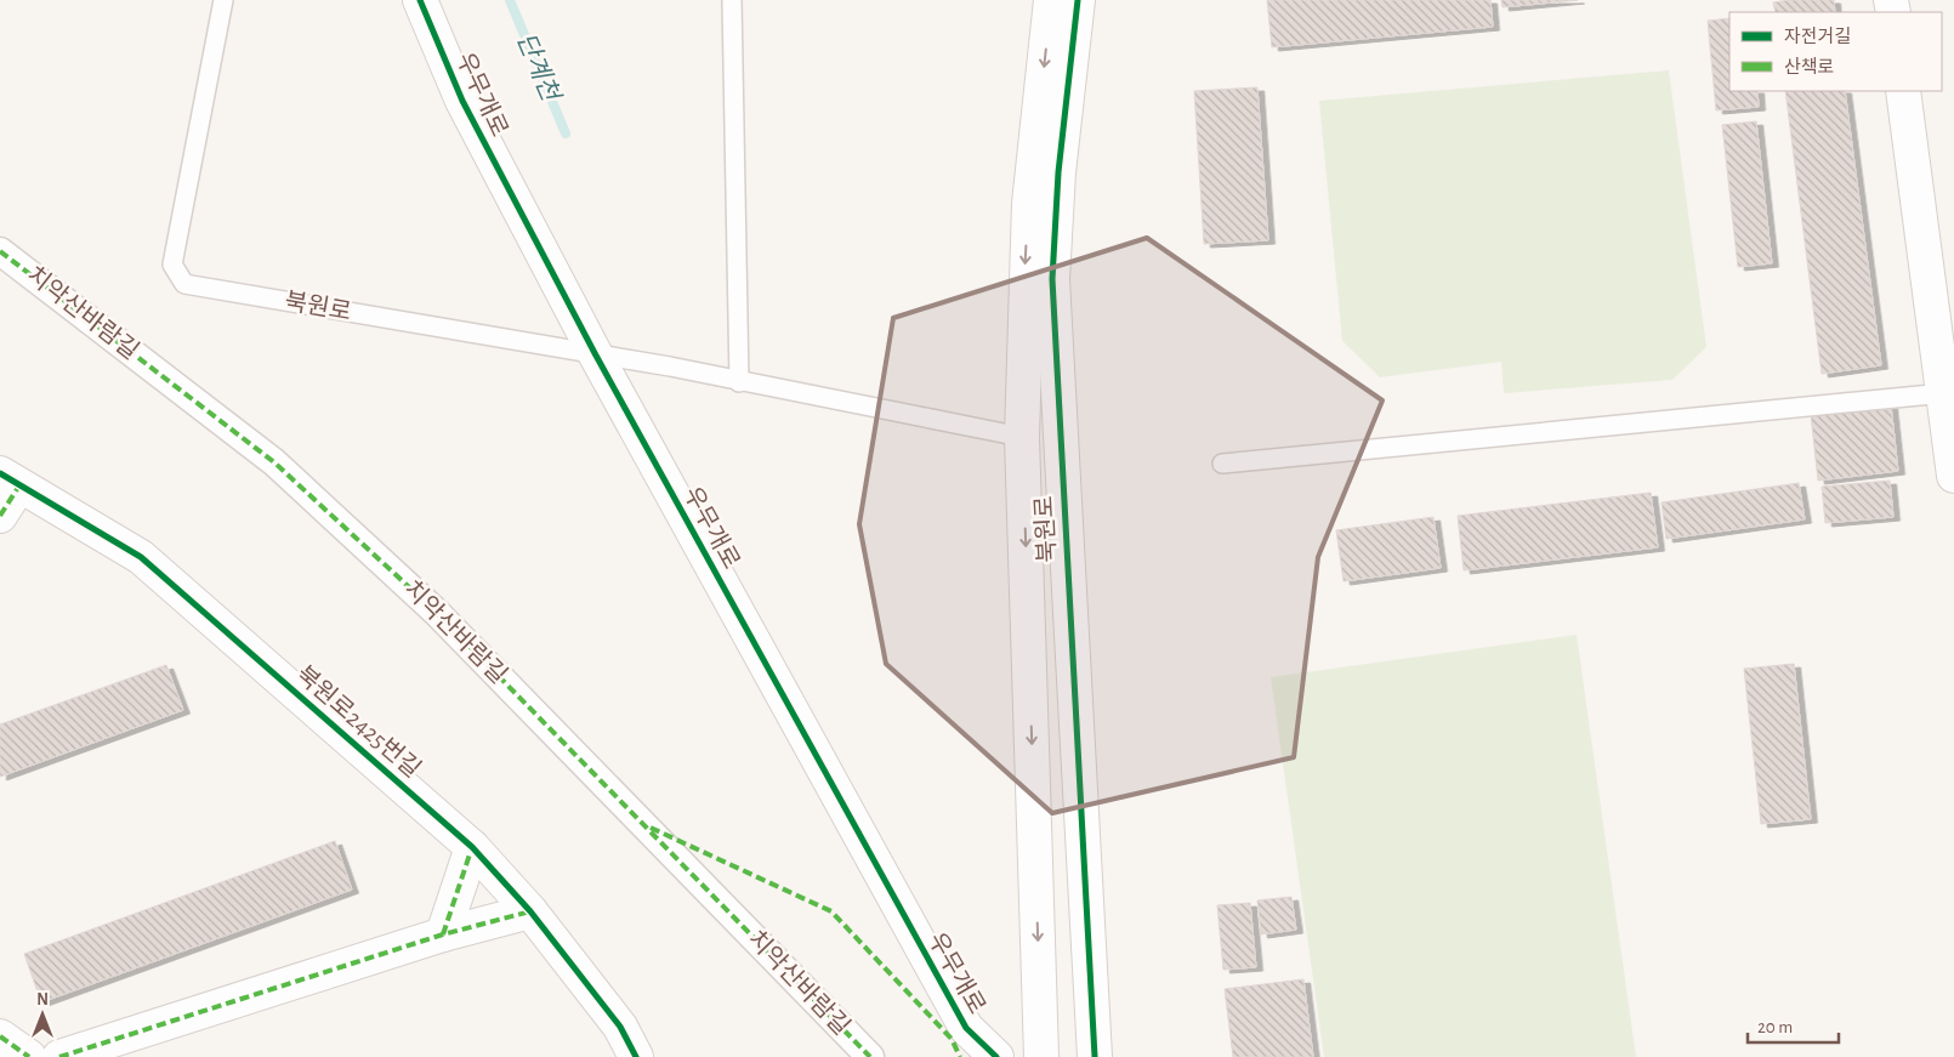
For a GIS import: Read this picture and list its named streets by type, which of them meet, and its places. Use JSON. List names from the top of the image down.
{
  "streets": {
    "street": [
      "우무개로",
      "북원로",
      "치악산바람길",
      "북원로2425번길"
    ]
  },
  "crossings": [
    ["우무개로", "북원로"]
  ],
  "water": ["단계천"],
  "legend": ["자전거길", "산책로"],
  "scale_bar": "20 m",
  "north": "top"
}
